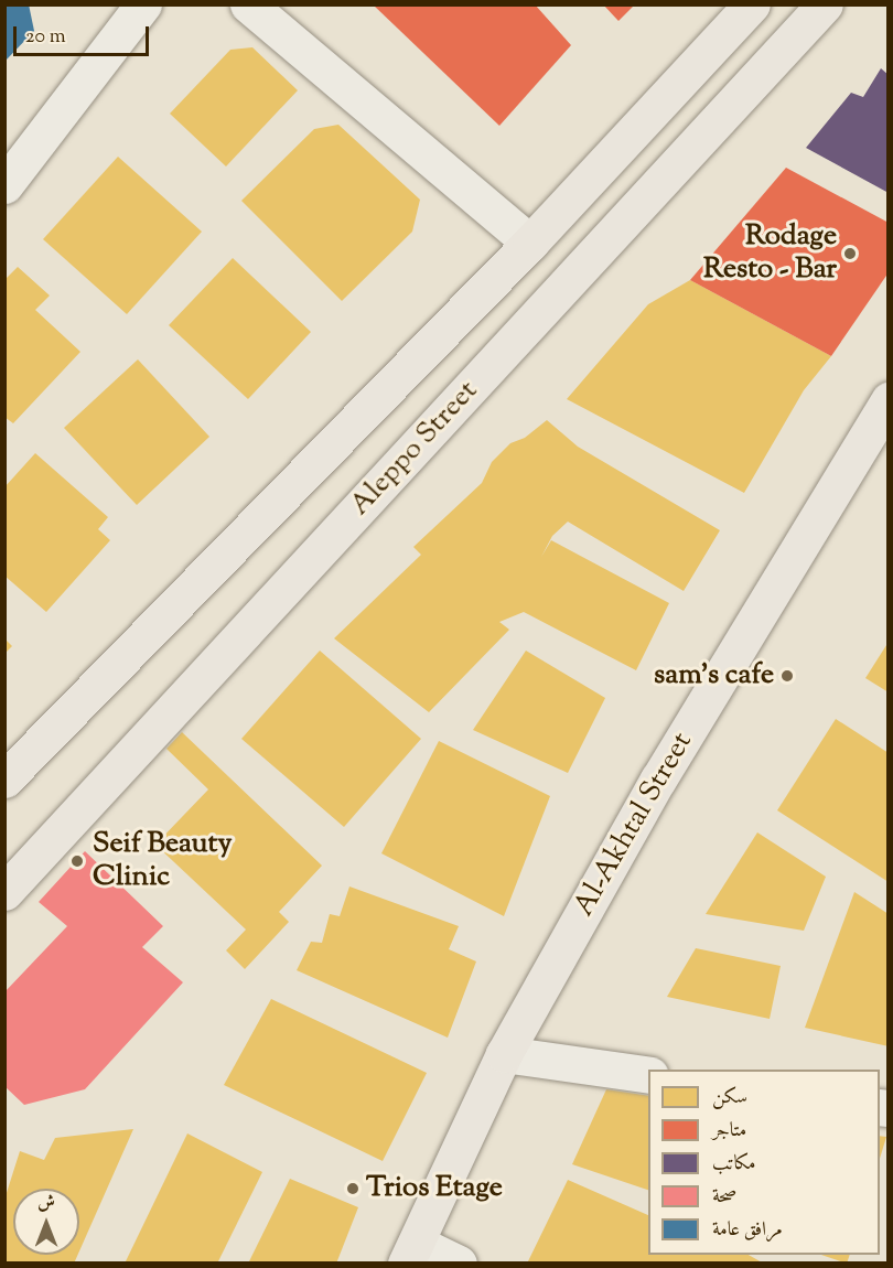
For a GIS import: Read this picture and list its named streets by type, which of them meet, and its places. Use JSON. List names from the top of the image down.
{
  "streets": {
    "main road": ["Aleppo Street", "Al-Akhtal Street"]
  },
  "places": [
    "Rodage Resto - Bar",
    "sam's cafe",
    "Seif Beauty Clinic",
    "Trios Etage"
  ],
  "legend": [
    "سكن",
    "متاجر",
    "مكاتب",
    "صحة",
    "مرافق عامة"
  ],
  "scale_bar": "20 m",
  "north": "top"
}
